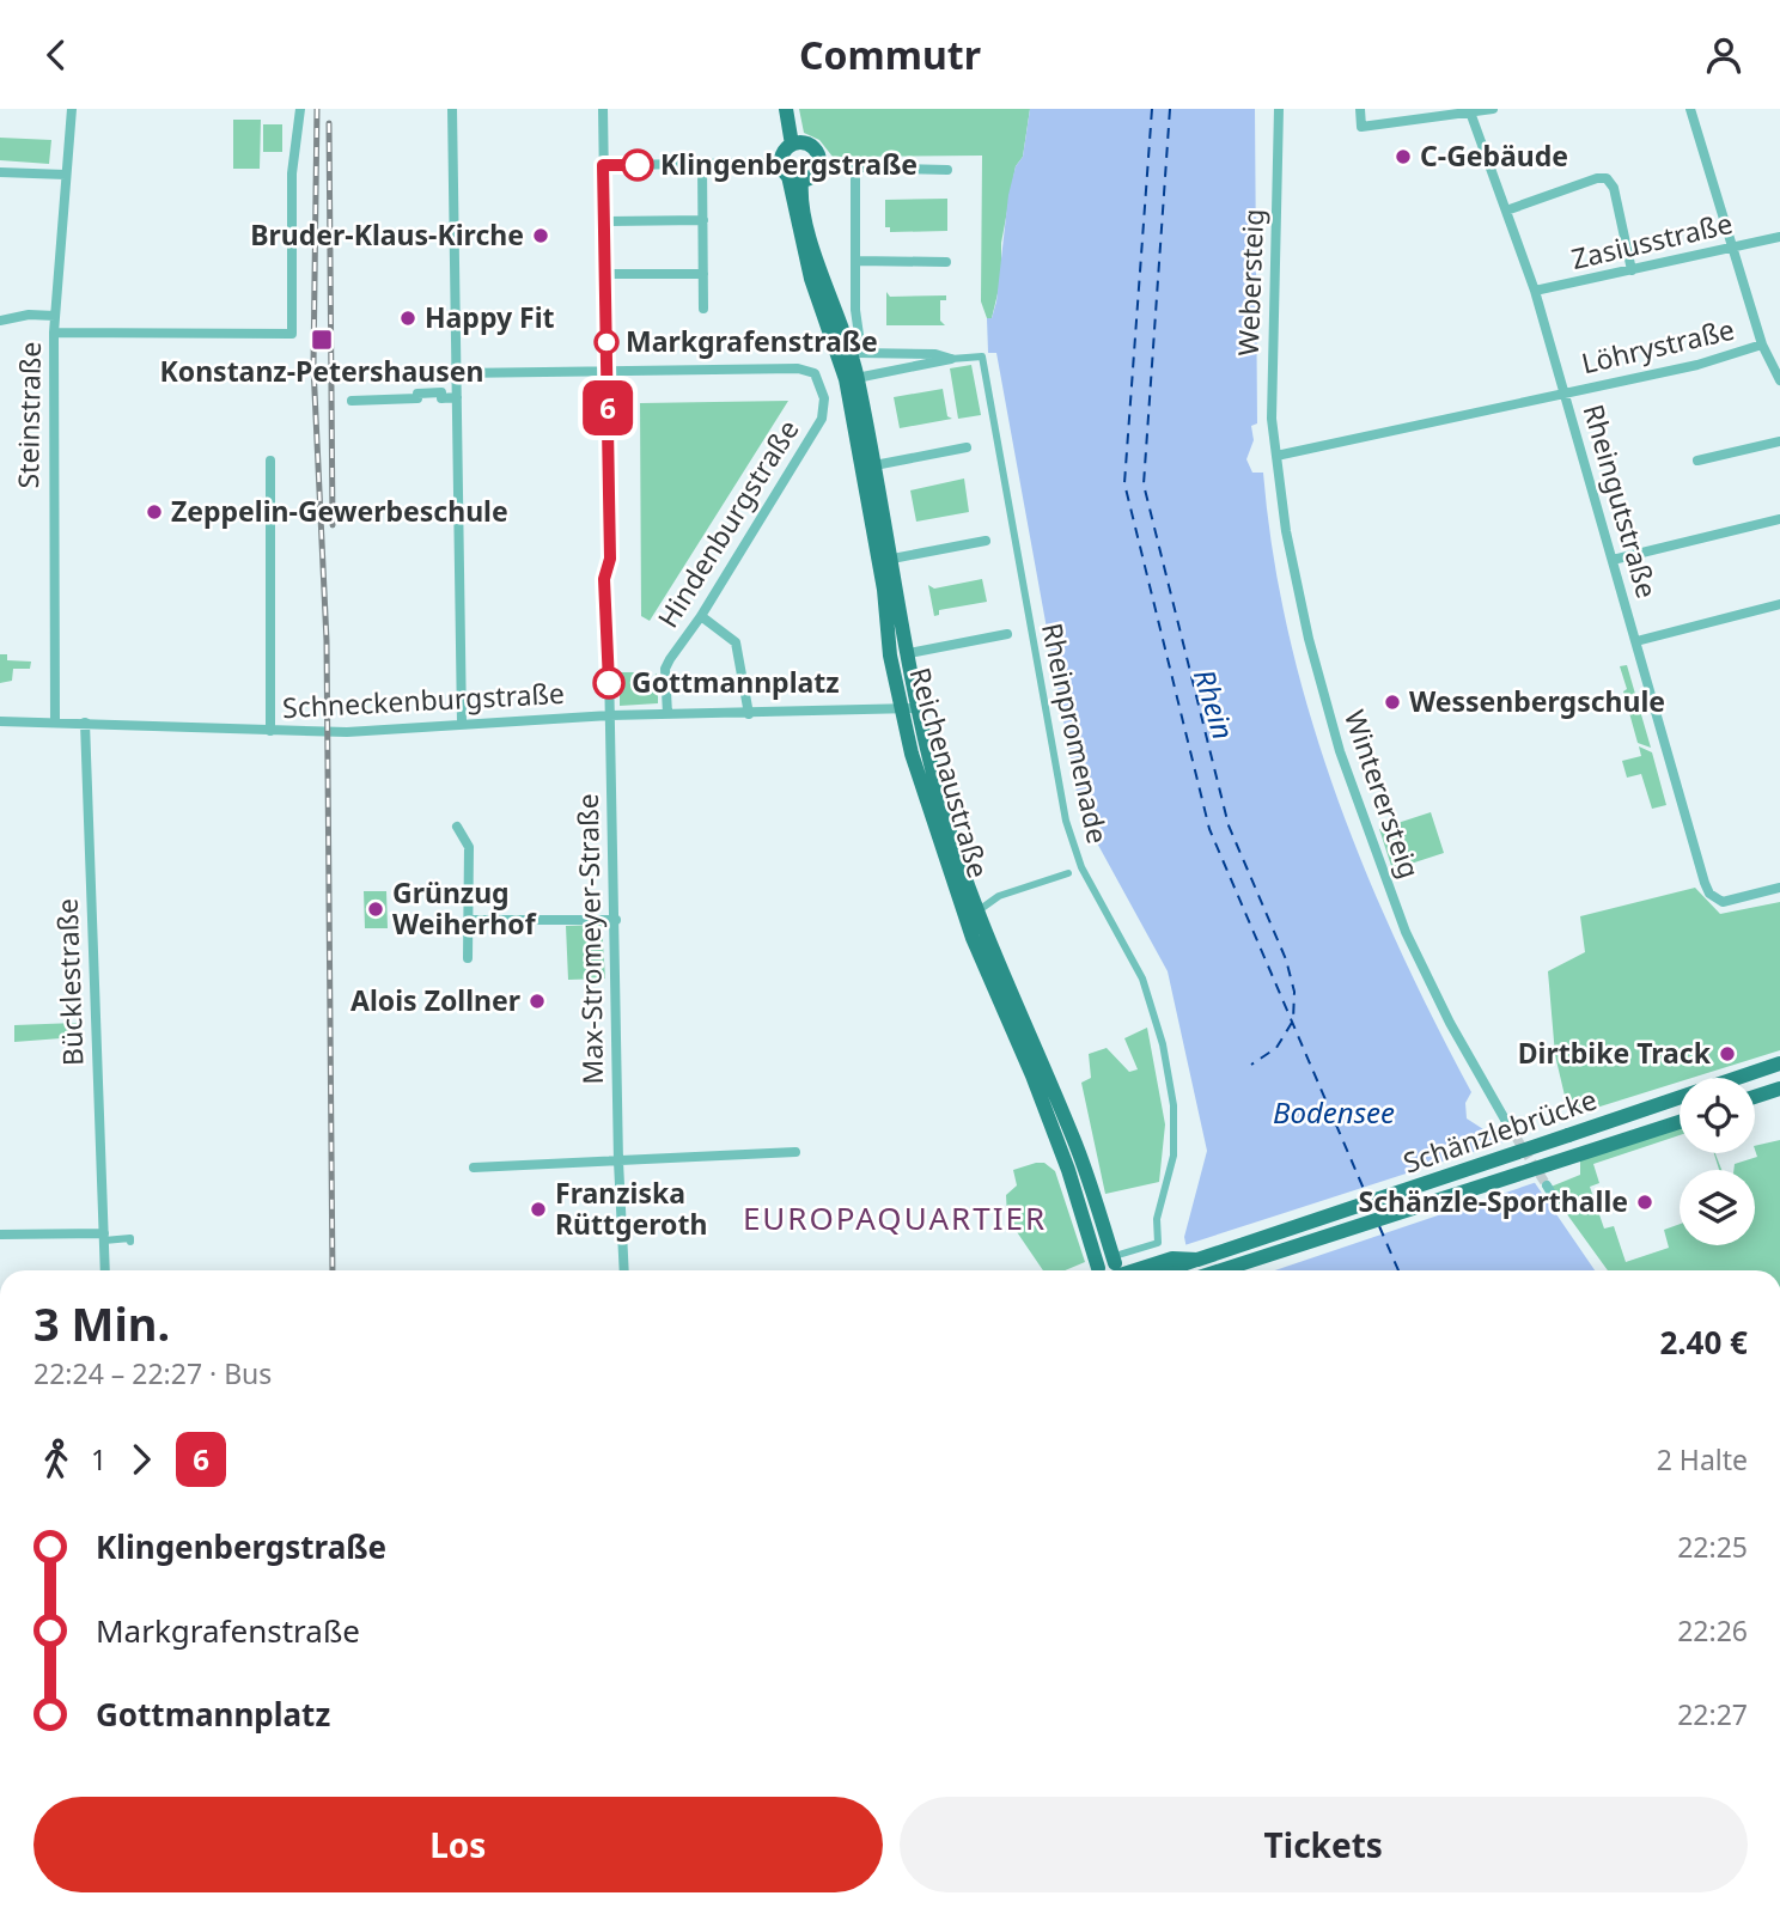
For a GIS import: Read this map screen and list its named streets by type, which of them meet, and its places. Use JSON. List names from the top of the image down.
{
  "streets": {
    "main road": ["Reichenaustraße", "Schänzlebrücke"],
    "street": [
      "Zasiusstraße",
      "Webersteig",
      "Löhrystraße",
      "Steinstraße",
      "Rheingutstraße",
      "Hindenburgstraße",
      "Schneckenburgstraße",
      "Rheinpromenade",
      "Winterersteig",
      "Max-Stromeyer-Straße",
      "Bücklestraße"
    ]
  },
  "crossings": [
    ["Zasiusstraße", "Rheingutstraße"],
    ["Webersteig", "Löhrystraße"],
    ["Webersteig", "Winterersteig"],
    ["Löhrystraße", "Rheingutstraße"],
    ["Löhrystraße", "Winterersteig"],
    ["Steinstraße", "Schneckenburgstraße"],
    ["Hindenburgstraße", "Schneckenburgstraße"],
    ["Schneckenburgstraße", "Reichenaustraße"],
    ["Schneckenburgstraße", "Max-Stromeyer-Straße"],
    ["Schneckenburgstraße", "Bücklestraße"],
    ["Rheinpromenade", "Reichenaustraße"]
  ],
  "districts": ["EUROPAQUARTIER"],
  "water": ["Rhein", "Bodensee"],
  "places": {
    "other": [
      "C-Gebäude",
      "Klingenbergstraße",
      "Bruder-Klaus-Kirche",
      "Happy Fit",
      "Markgrafenstraße",
      "Zeppelin-Gewerbeschule",
      "Gottmannplatz",
      "Wessenbergschule",
      "Grünzug Weiherhof",
      "Alois Zollner",
      "Dirtbike Track",
      "Schänzle-Sporthalle",
      "Franziska Rüttgeroth"
    ],
    "transit": ["Konstanz-Petershausen"]
  },
  "lines": ["bus line 6"],
  "page": {
    "header": "Commutr",
    "on_map": "6",
    "heading": ["3 Min.", "22:24 – 22:27 · Bus", "2.40 €"],
    "legs": ["1", "6", "2 Halte"],
    "list": [
      {
        "name": "Klingenbergstraße",
        "value": "22:25"
      },
      {
        "name": "Markgrafenstraße",
        "value": "22:26"
      },
      {
        "name": "Gottmannplatz",
        "value": "22:27"
      }
    ],
    "buttons": ["Los", "Tickets"]
  }
}
